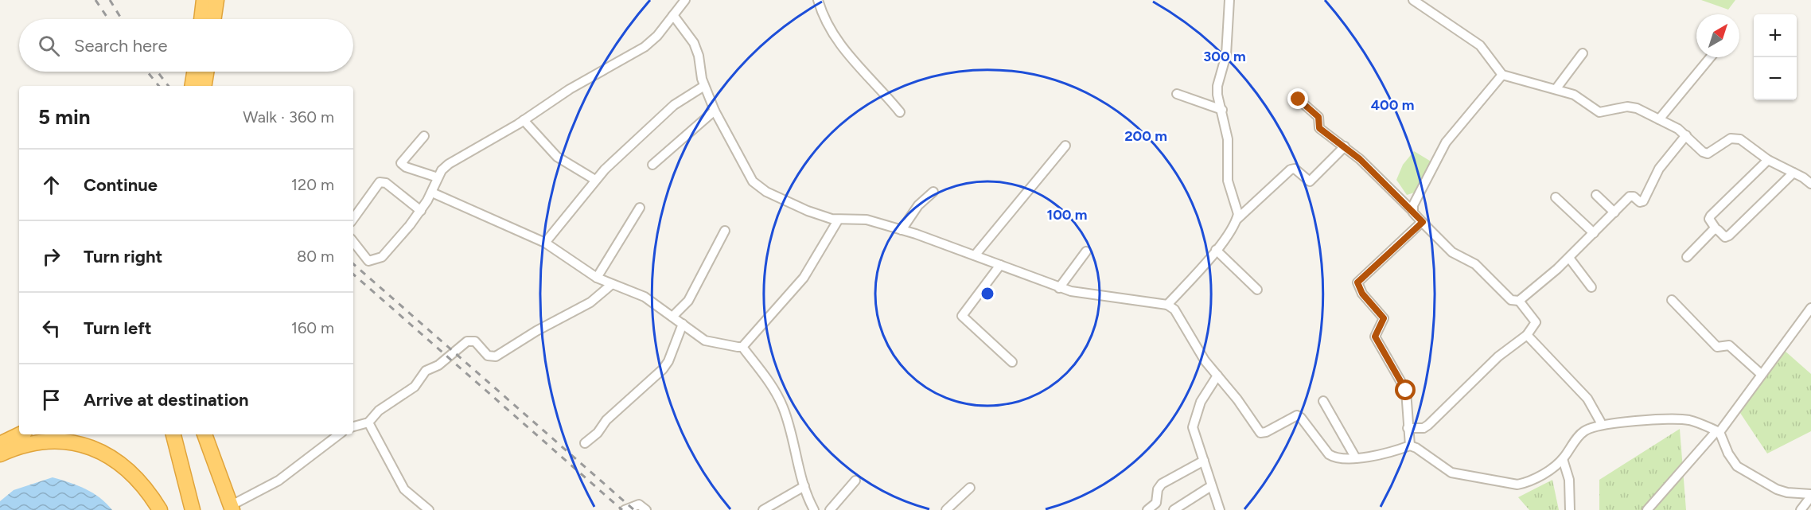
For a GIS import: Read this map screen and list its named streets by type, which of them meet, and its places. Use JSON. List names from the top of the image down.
{
  "north": "top right",
  "page": {
    "map_buttons": ["+", "−"],
    "search": "Search here",
    "heading": ["5 min", "Walk · 360 m"],
    "list": [
      ["Continue", "120 m"],
      ["Turn right", "80 m"],
      ["Turn left", "160 m"],
      "Arrive at destination"
    ]
  },
  "rings": [
    "300 m",
    "400 m",
    "200 m",
    "100 m"
  ]
}
